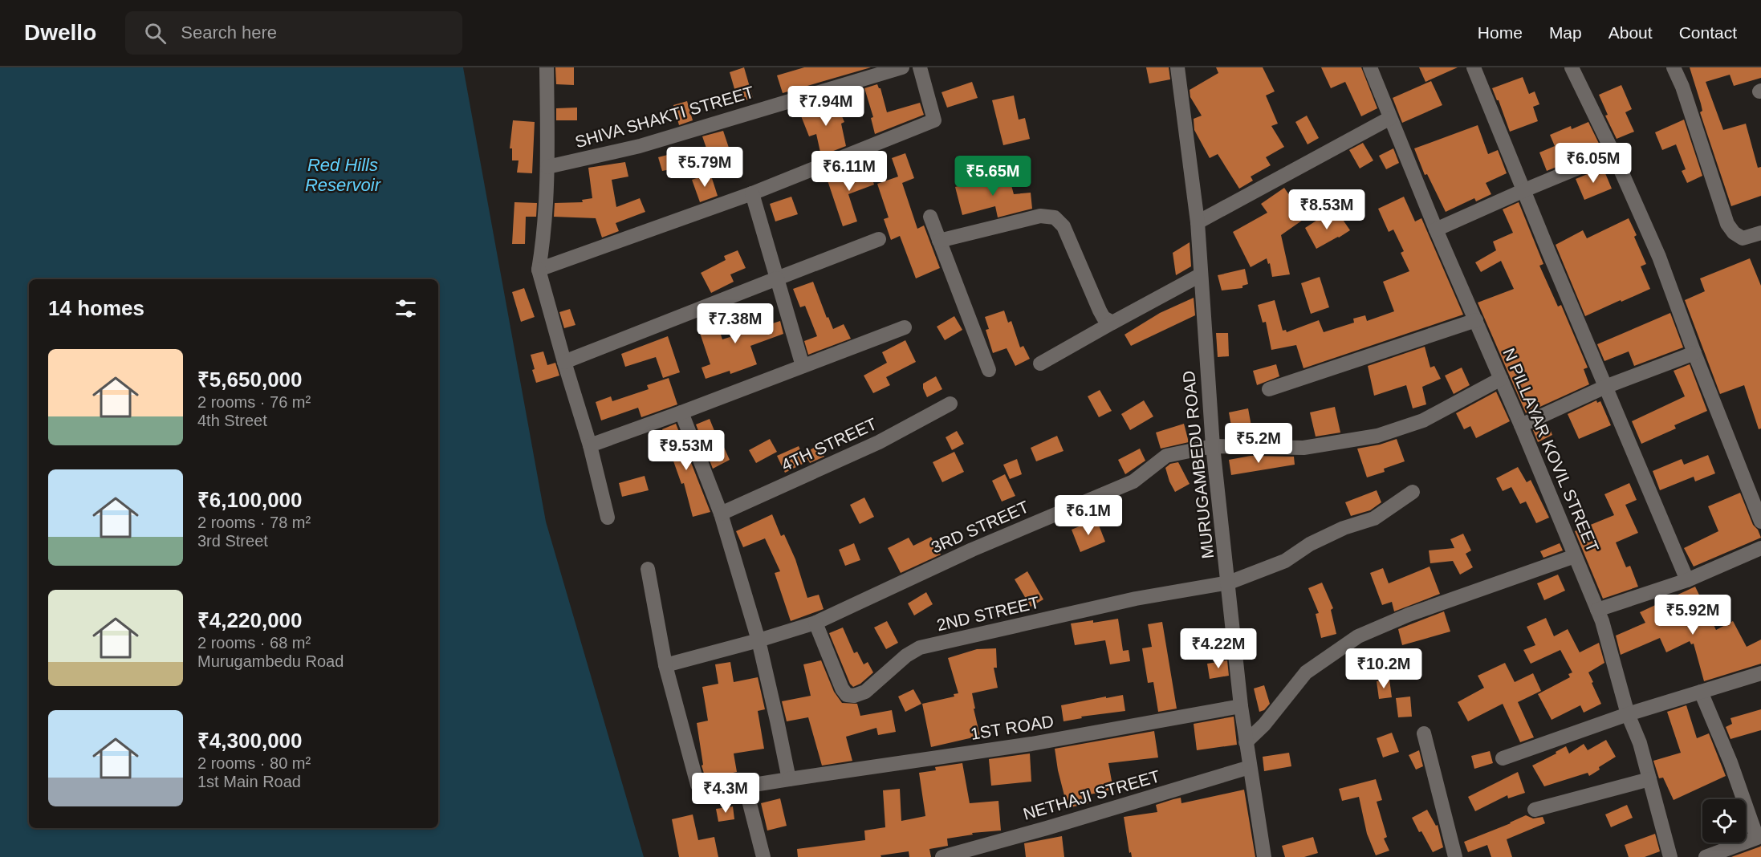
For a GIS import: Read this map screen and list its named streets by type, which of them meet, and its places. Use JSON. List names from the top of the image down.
{
  "streets": {
    "street": [
      "SHIVA SHAKTI STREET",
      "4TH STREET",
      "N PILLAYAR KOVIL STREET",
      "MURUGAMBEDU ROAD",
      "3RD STREET",
      "2ND STREET",
      "1ST ROAD",
      "NETHAJI STREET"
    ]
  },
  "crossings": [
    ["N PILLAYAR KOVIL STREET", "3RD STREET"],
    ["MURUGAMBEDU ROAD", "3RD STREET"],
    ["MURUGAMBEDU ROAD", "2ND STREET"],
    ["MURUGAMBEDU ROAD", "1ST ROAD"],
    ["MURUGAMBEDU ROAD", "NETHAJI STREET"],
    ["3RD STREET", "2ND STREET"],
    ["3RD STREET", "1ST ROAD"]
  ],
  "water": ["Red Hills Reservoir"],
  "page": {
    "header": "Dwello",
    "search": "Search here",
    "nav": [
      "Home",
      "Map",
      "About",
      "Contact"
    ],
    "price": [
      "₹7.94M",
      "₹6.05M",
      "₹5.79M",
      "₹6.11M",
      "₹5.65M",
      "₹8.53M",
      "₹7.38M",
      "₹5.2M",
      "₹9.53M",
      "₹6.1M",
      "₹5.92M",
      "₹4.22M",
      "₹10.2M",
      "₹4.3M"
    ],
    "heading": "14 homes",
    "list": [
      {
        "name": "₹5,650,000",
        "note": "2 rooms · 76 m² · 4th Street"
      },
      {
        "name": "₹6,100,000",
        "note": "2 rooms · 78 m² · 3rd Street"
      },
      {
        "name": "₹4,220,000",
        "note": "2 rooms · 68 m² · Murugambedu Road"
      },
      {
        "name": "₹4,300,000",
        "note": "2 rooms · 80 m² · 1st Main Road"
      }
    ]
  }
}
